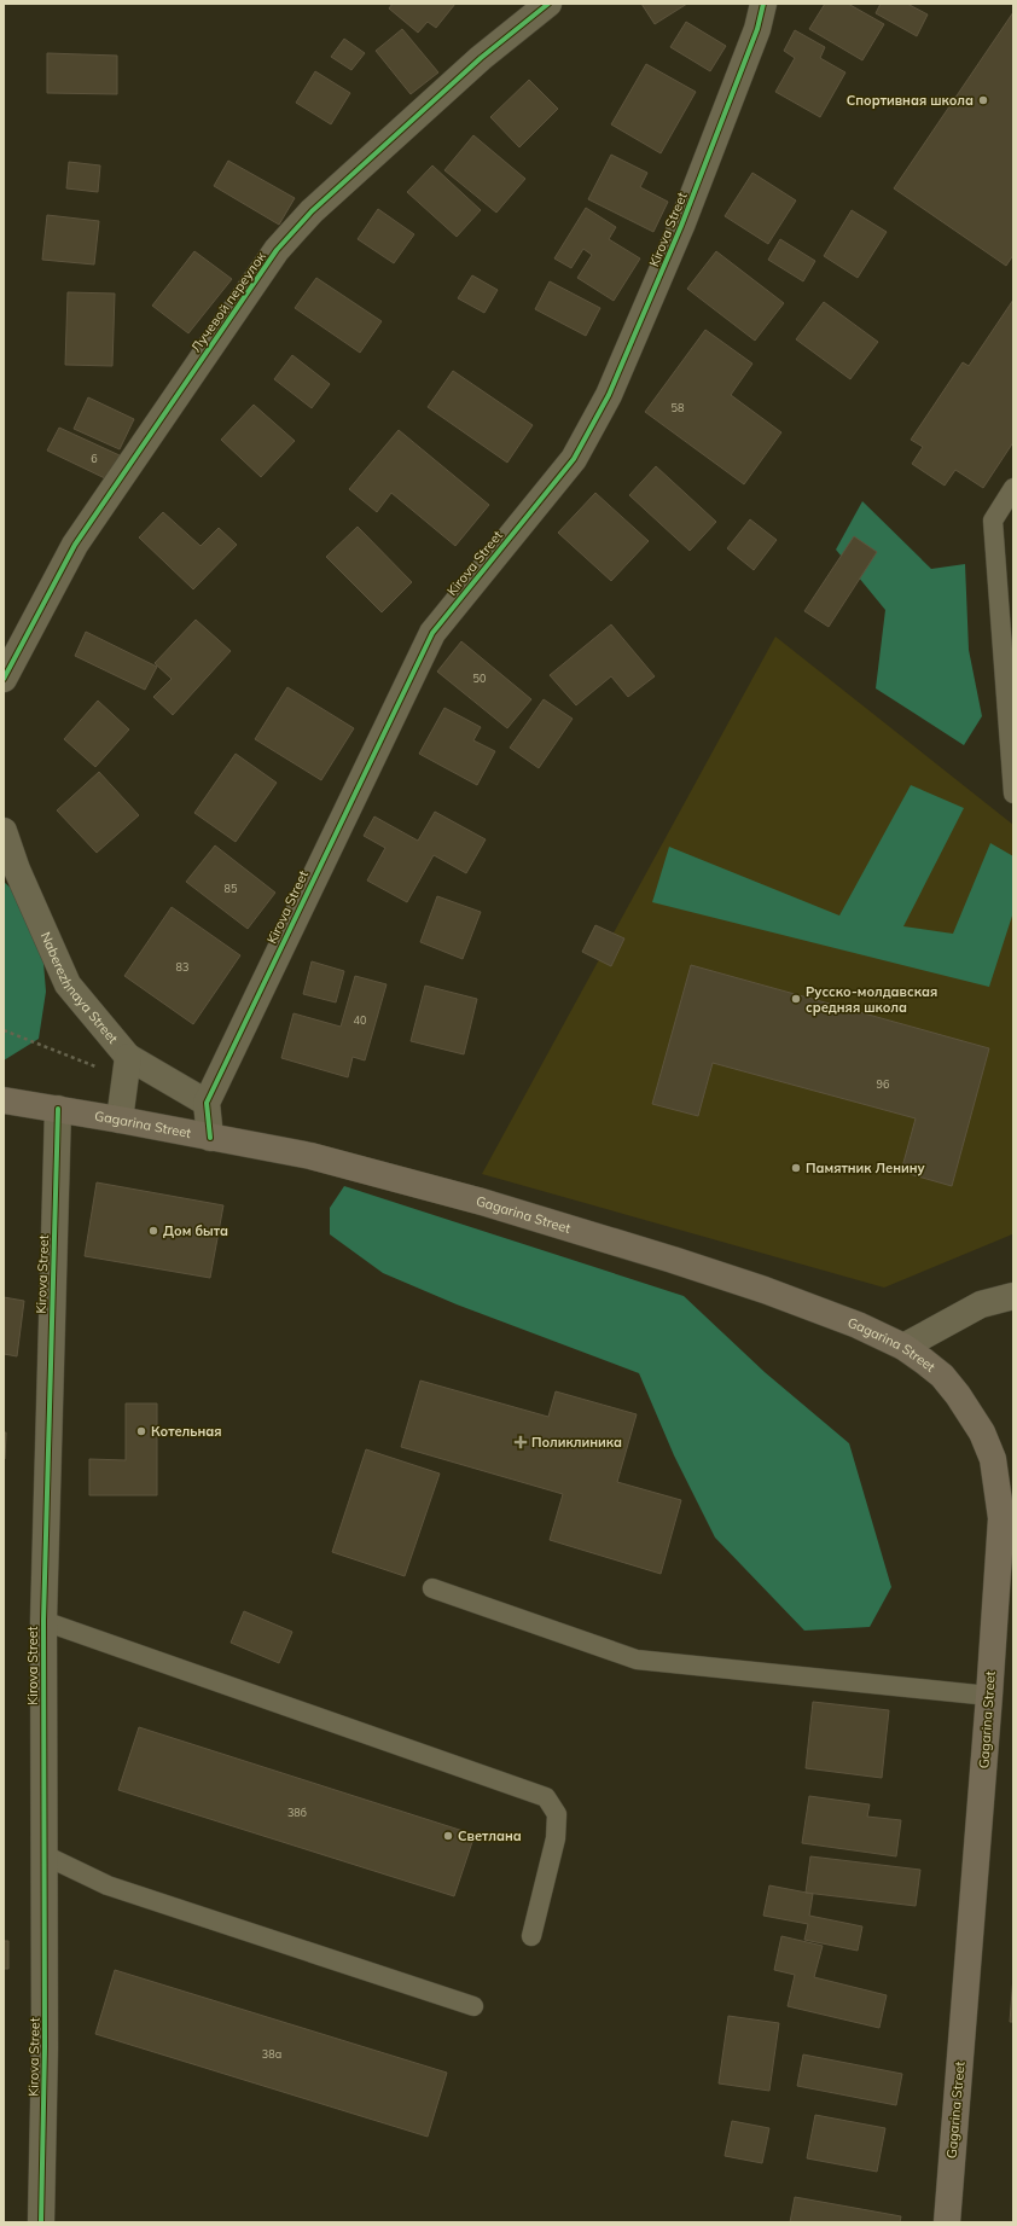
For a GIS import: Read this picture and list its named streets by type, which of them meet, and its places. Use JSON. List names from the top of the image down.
{
  "streets": {
    "main road": ["Gagarina Street"],
    "street": ["Kirova Street", "Лучевой переулок", "Naberezhnaya Street"]
  },
  "crossings": [
    ["Kirova Street", "Naberezhnaya Street"],
    ["Kirova Street", "Gagarina Street"]
  ],
  "places": {
    "other": [
      "Спортивная школа",
      "Русско-молдавская средняя школа",
      "Памятник Ленину",
      "Дом быта",
      "Котельная",
      "Светлана"
    ],
    "health": ["Поликлиника"]
  },
  "house_numbers": [
    "58",
    "6",
    "50",
    "85",
    "83",
    "40",
    "96",
    "38б",
    "38а"
  ]
}
